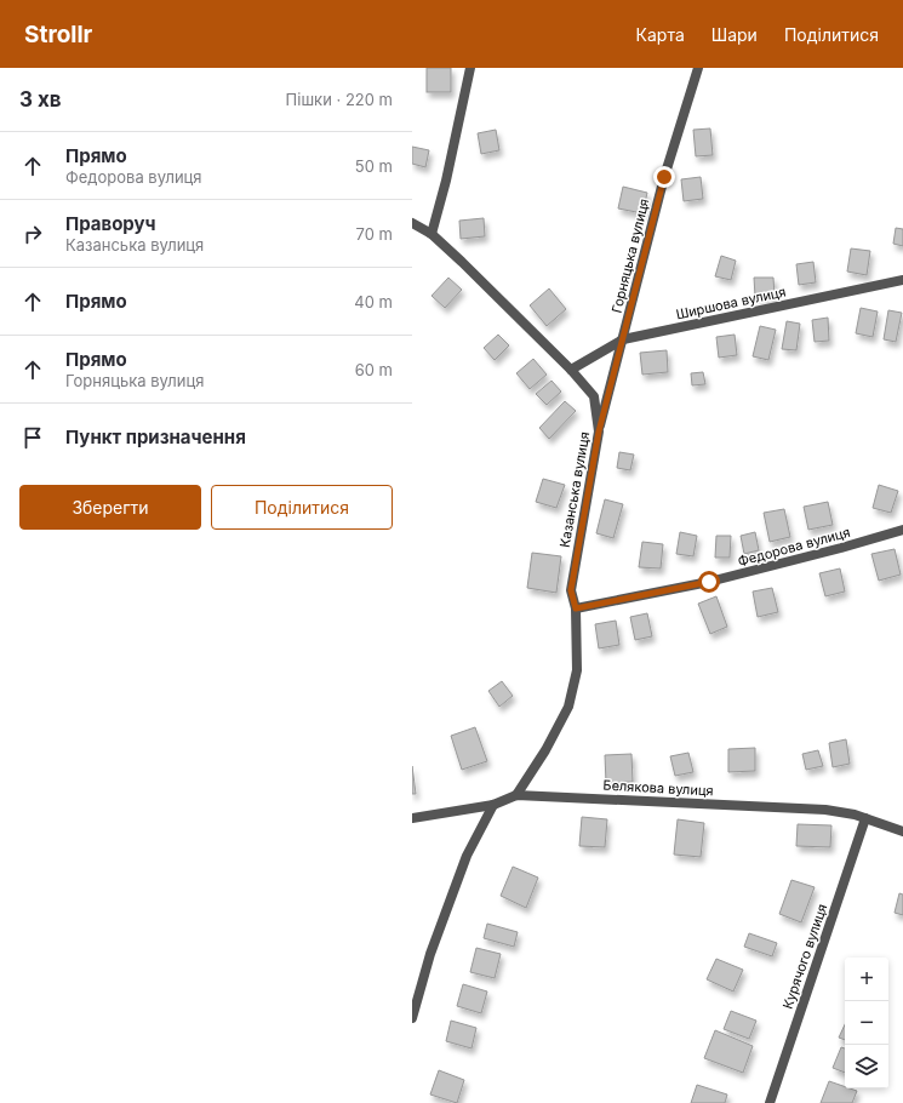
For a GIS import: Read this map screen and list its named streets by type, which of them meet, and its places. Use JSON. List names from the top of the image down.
{
  "streets": {
    "street": [
      "Горняцька вулиця",
      "Ширшова вулиця",
      "Казанська вулиця",
      "Федорова вулиця",
      "Белякова вулиця",
      "Курячого вулиця"
    ]
  },
  "crossings": [
    ["Горняцька вулиця", "Ширшова вулиця"],
    ["Горняцька вулиця", "Казанська вулиця"],
    ["Ширшова вулиця", "Казанська вулиця"],
    ["Казанська вулиця", "Федорова вулиця"],
    ["Казанська вулиця", "Белякова вулиця"],
    ["Белякова вулиця", "Курячого вулиця"]
  ],
  "page": {
    "header": "Strollr",
    "nav": ["Карта", "Шари", "Поділитися"],
    "heading": ["3 хв", "Пішки · 220 m"],
    "list": [
      ["Прямо", "Федорова вулиця", "50 m"],
      ["Праворуч", "Казанська вулиця", "70 m"],
      ["Прямо", "40 m"],
      ["Прямо", "Горняцька вулиця", "60 m"],
      "Пункт призначення"
    ],
    "buttons": ["Зберегти", "Поділитися"],
    "map_buttons": ["+", "−"]
  }
}
